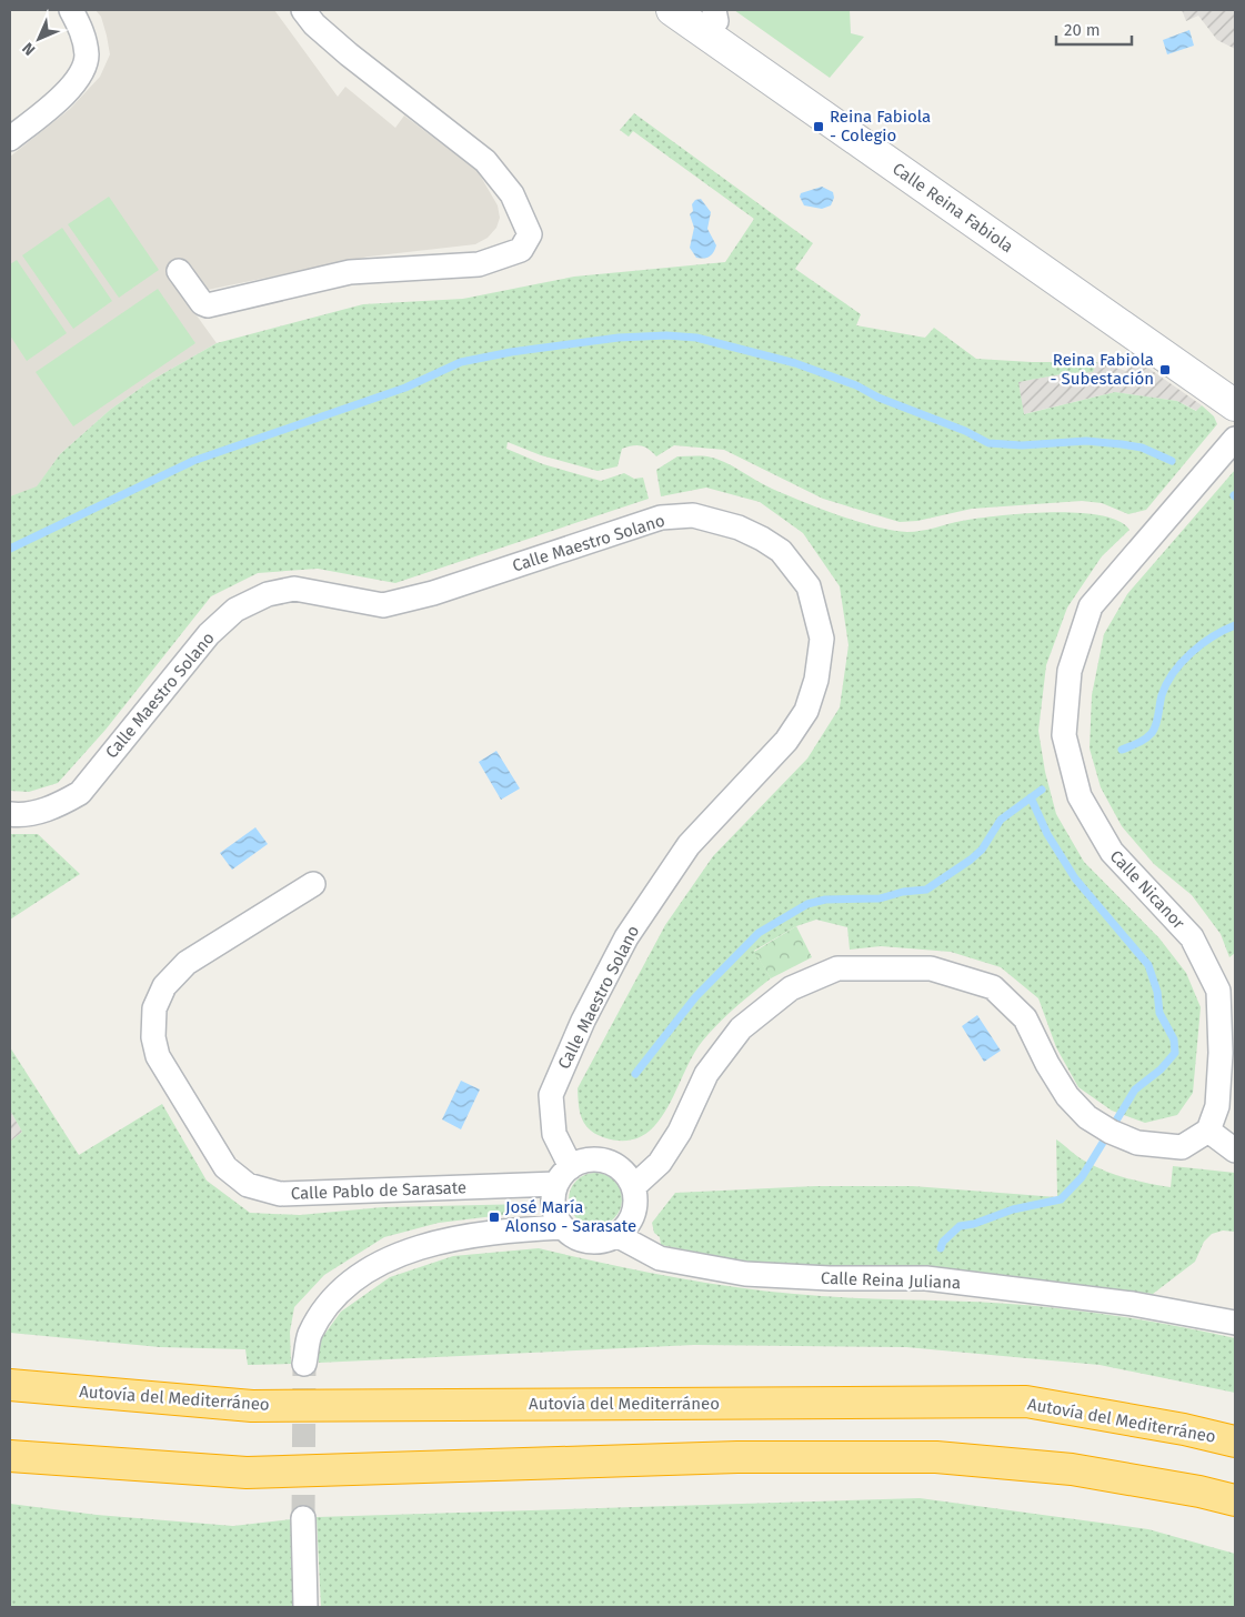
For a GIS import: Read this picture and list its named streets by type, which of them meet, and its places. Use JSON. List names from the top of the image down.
{
  "streets": {
    "highway": ["Autovía del Mediterráneo"],
    "street": [
      "Calle Reina Fabiola",
      "Calle Maestro Solano",
      "Calle Nicanor",
      "Calle Pablo de Sarasate",
      "Calle Reina Juliana"
    ]
  },
  "crossings": [
    ["Calle Maestro Solano", "Calle Pablo de Sarasate"],
    ["Calle Maestro Solano", "Calle Reina Juliana"],
    ["Calle Pablo de Sarasate", "Calle Reina Juliana"]
  ],
  "places": {
    "transit": ["Reina Fabiola - Colegio", "Reina Fabiola - Subestación", "José María Alonso - Sarasate"]
  },
  "scale_bar": "20 m",
  "north": "bottom left"
}
